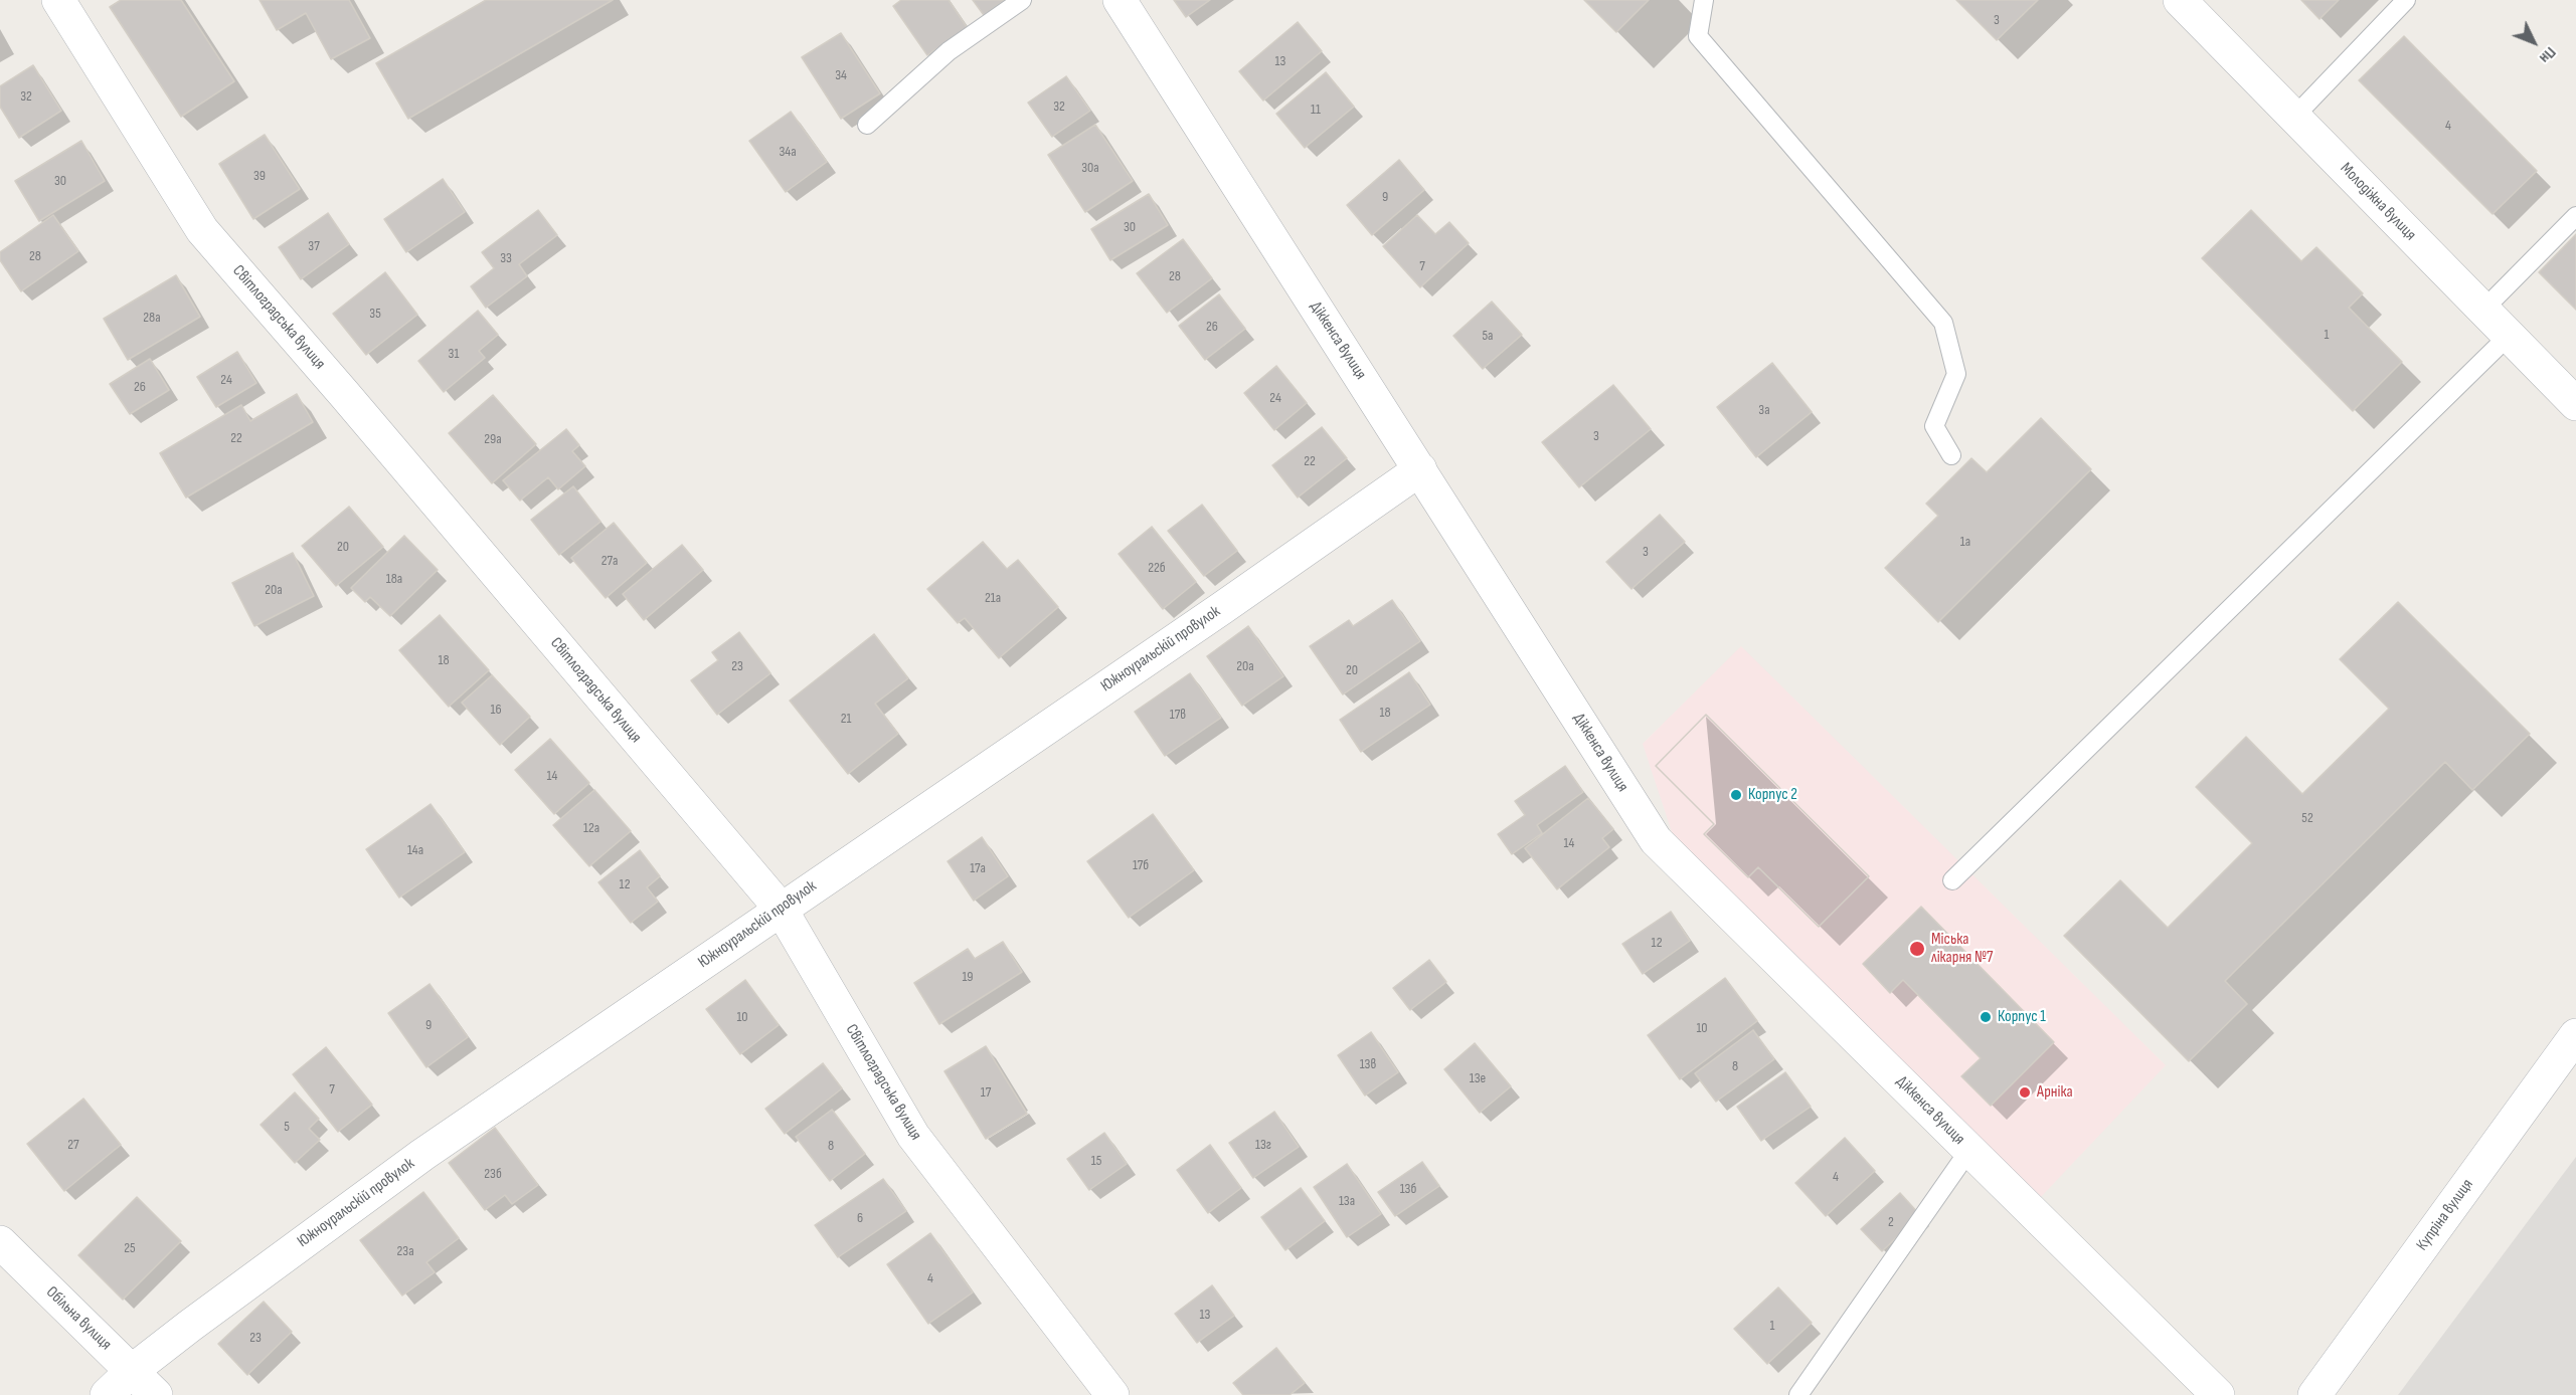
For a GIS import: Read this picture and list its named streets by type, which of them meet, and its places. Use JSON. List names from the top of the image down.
{
  "streets": {
    "street": [
      "Молодіжна вулиця",
      "Світлоградська вулиця",
      "Діккенса вулиця",
      "Южноуральскій провулок",
      "Купріна вулиця",
      "Обільна вулиця"
    ]
  },
  "crossings": [
    ["Світлоградська вулиця", "Южноуральскій провулок"],
    ["Діккенса вулиця", "Южноуральскій провулок"],
    ["Южноуральскій провулок", "Обільна вулиця"]
  ],
  "places": [
    "Корпус 2",
    "Міська лікарня №7",
    "Корпус 1",
    "Арніка"
  ],
  "house_numbers": [
    "3",
    "13",
    "34",
    "32",
    "32",
    "11",
    "4",
    "34а",
    "30а",
    "39",
    "30",
    "9",
    "30",
    "37",
    "28",
    "33",
    "7",
    "28",
    "35",
    "28а",
    "26",
    "1",
    "5а",
    "31",
    "24",
    "26",
    "24",
    "3а",
    "3",
    "22",
    "29а",
    "22",
    "1а",
    "20",
    "3",
    "27а",
    "22б",
    "18а",
    "20а",
    "21а",
    "18",
    "23",
    "20а",
    "20",
    "16",
    "18",
    "17в",
    "21",
    "14",
    "52",
    "12а",
    "14",
    "14а",
    "17б",
    "17а",
    "12",
    "12",
    "19",
    "10",
    "9",
    "10",
    "13в",
    "8",
    "13е",
    "7",
    "17",
    "5",
    "27",
    "13г",
    "8",
    "15",
    "23б",
    "4",
    "13б",
    "13а",
    "6",
    "2",
    "25",
    "23а",
    "4",
    "13",
    "1",
    "23"
  ],
  "north": "bottom right"
}
